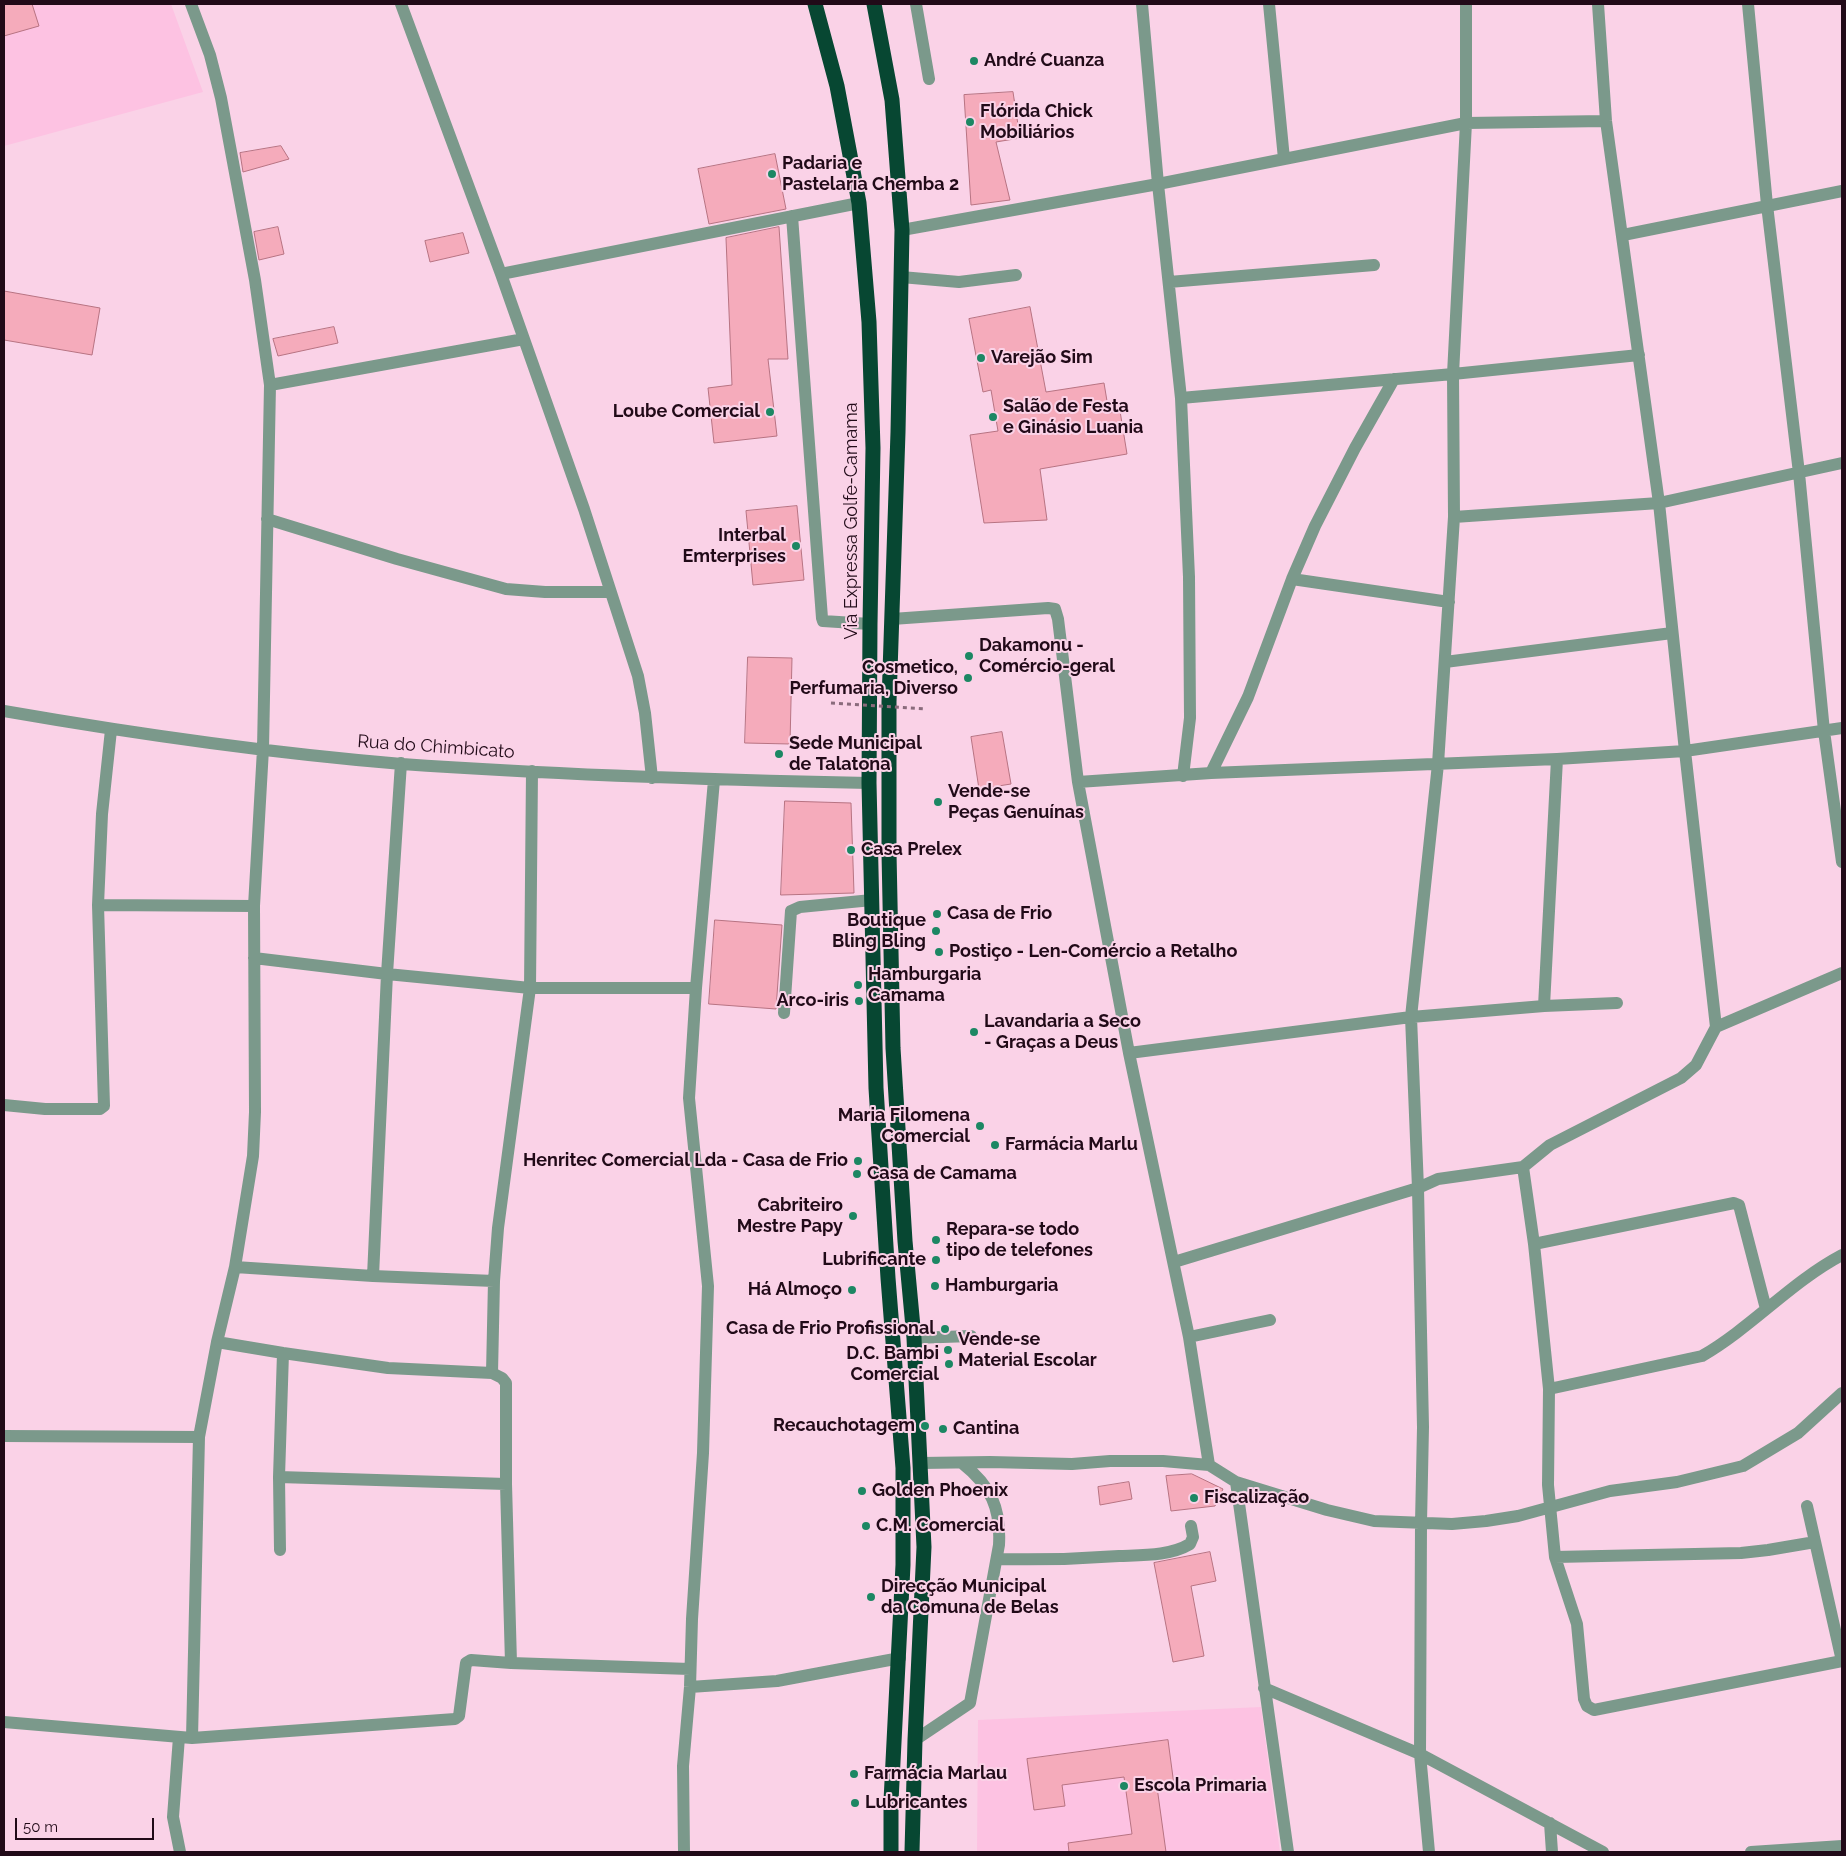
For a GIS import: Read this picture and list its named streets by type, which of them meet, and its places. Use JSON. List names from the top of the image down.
{
  "streets": {
    "highway": ["Via Expressa Golfe-Camama"],
    "street": ["Rua do Chimbicato"]
  },
  "crossings": [
    ["Via Expressa Golfe-Camama", "Rua do Chimbicato"]
  ],
  "places": [
    "André Cuanza",
    "Flórida Chick Mobiliários",
    "Padaria e Pastelaria Chemba 2",
    "Varejão Sim",
    "Loube Comercial",
    "Salão de Festa e Ginásio Luania",
    "Interbal Emterprises",
    "Dakamonu - Comércio-geral",
    "Cosmetico, Perfumaria, Diverso",
    "Sede Municipal de Talatona",
    "Vende-se Peças Genuínas",
    "Casa Prelex",
    "Casa de Frio",
    "Boutique Bling Bling",
    "Postiço - Len-Comércio a Retalho",
    "Hamburgaria Camama",
    "Arco-iris",
    "Lavandaria a Seco - Graças a Deus",
    "Maria Filomena Comercial",
    "Farmácia Marlu",
    "Henritec Comercial Lda - Casa de Frio",
    "Casa de Camama",
    "Cabriteiro Mestre Papy",
    "Repara-se todo tipo de telefones",
    "Lubrificante",
    "Hamburgaria",
    "Há Almoço",
    "Casa de Frio Profissional",
    "Vende-se Material Escolar",
    "D.C. Bambi Comercial",
    "Recauchotagem",
    "Cantina",
    "Golden Phoenix",
    "Fiscalização",
    "C.M. Comercial",
    "Direcção Municipal da Comuna de Belas",
    "Farmácia Marlau",
    "Escola Primaria",
    "Lubricantes"
  ],
  "scale_bar": "50 m"
}
